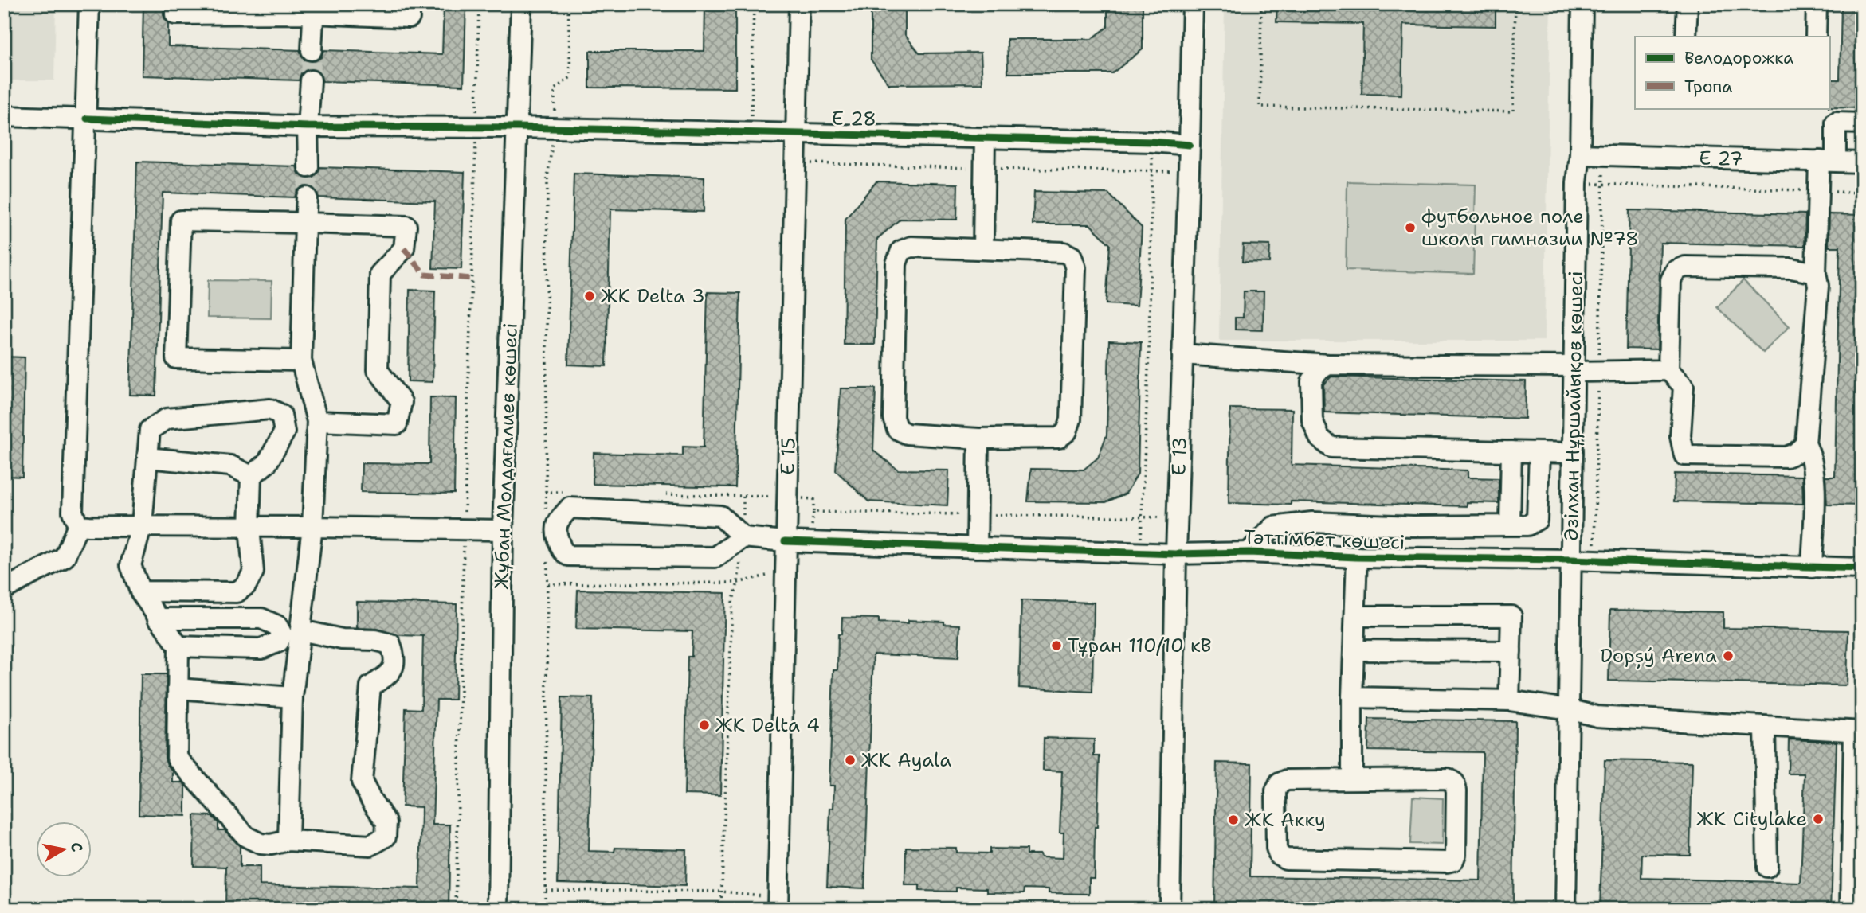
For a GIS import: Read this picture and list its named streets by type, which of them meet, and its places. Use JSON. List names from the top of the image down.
{
  "streets": {
    "street": [
      "E 28",
      "E 27",
      "Әзілхан Нұршайықов көшесі",
      "Жұбан Молдағалиев көшесі",
      "E 15",
      "E 13",
      "Тәттімбет көшесі"
    ]
  },
  "crossings": [
    ["E 28", "Жұбан Молдағалиев көшесі"],
    ["E 28", "E 15"],
    ["E 28", "E 13"],
    ["E 27", "Әзілхан Нұршайықов көшесі"],
    ["Әзілхан Нұршайықов көшесі", "Тәттімбет көшесі"],
    ["E 15", "Тәттімбет көшесі"],
    ["E 13", "Тәттімбет көшесі"]
  ],
  "places": [
    "футбольное поле школы гимназии №78",
    "ЖК Delta 3",
    "Тұран 110/10 кВ",
    "Dopșý Arena",
    "ЖК Delta 4",
    "ЖК Ayala",
    "ЖК Citylake",
    "ЖК Акку"
  ],
  "legend": ["Велодорожка", "Тропа"],
  "north": "right"
}
